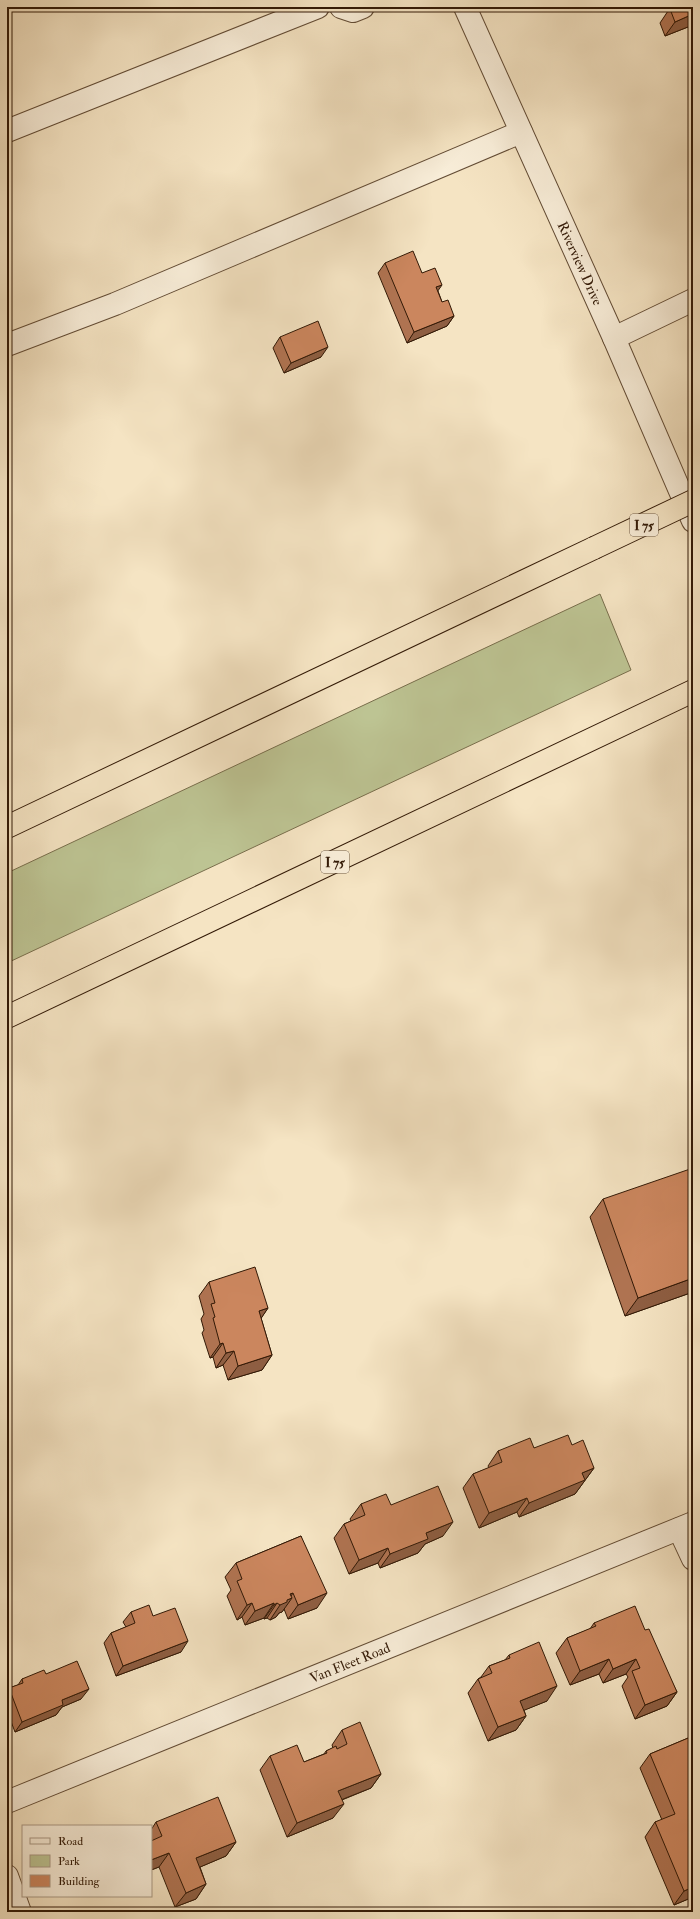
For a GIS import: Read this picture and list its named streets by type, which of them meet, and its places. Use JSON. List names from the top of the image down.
{
  "streets": {
    "highway": ["I 75"],
    "street": ["Riverview Drive", "Van Fleet Road"]
  },
  "legend": ["Road", "Park", "Building"]
}
